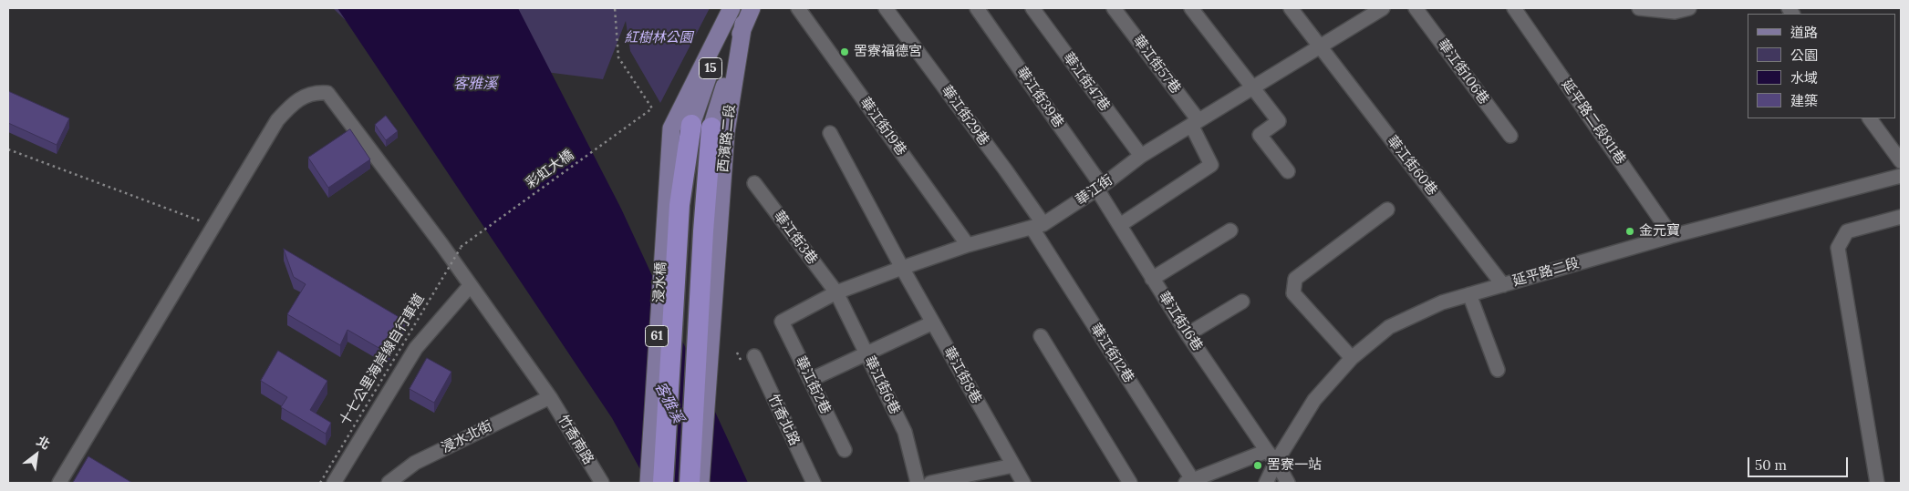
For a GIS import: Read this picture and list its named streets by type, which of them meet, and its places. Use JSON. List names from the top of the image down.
{
  "streets": {
    "highway": ["浸水橋", "61"],
    "main road": ["15", "西濱路二段"],
    "street": [
      "華江街57巷",
      "華江街106巷",
      "華江街47巷",
      "華江街39巷",
      "華江街29巷",
      "延平路二段811巷",
      "華江街19巷",
      "華江街60巷",
      "華江街",
      "華江街3巷",
      "延平路二段",
      "華江街16巷",
      "華江街12巷",
      "華江街8巷",
      "華江街2巷",
      "華江街6巷",
      "竹香北路",
      "浸水北街",
      "竹香南路"
    ],
    "path": ["彩虹大橋", "十七公里海岸線自行車道"]
  },
  "crossings": [
    ["華江街57巷", "華江街"],
    ["華江街57巷", "華江街16巷"],
    ["15", "61"],
    ["華江街47巷", "華江街"],
    ["華江街39巷", "華江街"],
    ["華江街39巷", "華江街16巷"],
    ["華江街29巷", "華江街"],
    ["華江街29巷", "華江街12巷"],
    ["延平路二段811巷", "延平路二段"],
    ["華江街19巷", "華江街"],
    ["華江街60巷", "華江街"],
    ["華江街60巷", "延平路二段"],
    ["彩虹大橋", "十七公里海岸線自行車道"],
    ["華江街", "華江街3巷"],
    ["華江街", "華江街16巷"],
    ["華江街", "華江街12巷"],
    ["華江街", "華江街8巷"],
    ["華江街", "華江街2巷"],
    ["華江街", "華江街6巷"],
    ["華江街3巷", "華江街6巷"],
    ["延平路二段", "華江街16巷"],
    ["浸水橋", "61"],
    ["浸水北街", "竹香南路"]
  ],
  "water": ["客雅溪"],
  "parks": ["紅樹林公園"],
  "places": ["罟寮福德宮", "金元寶", "罟寮一站"],
  "legend": [
    "道路",
    "公園",
    "水域",
    "建築"
  ],
  "scale_bar": "50 m",
  "north": "top right"
}
